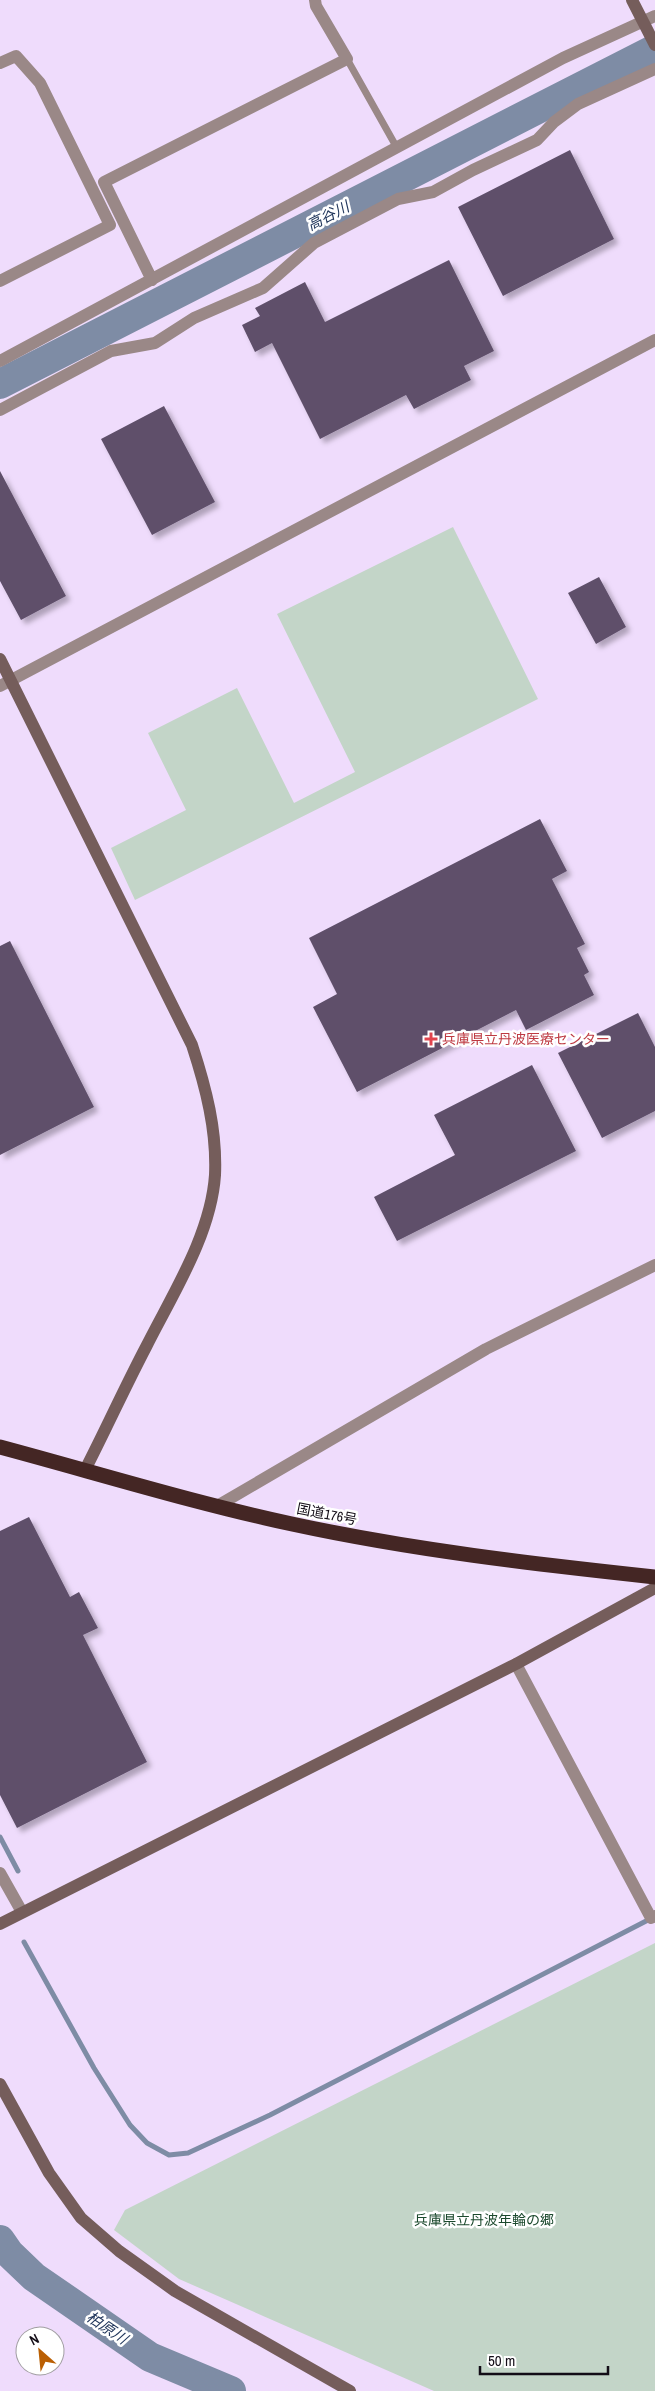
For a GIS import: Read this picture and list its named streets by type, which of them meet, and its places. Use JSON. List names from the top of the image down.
{
  "streets": {
    "highway": ["国道176号"]
  },
  "water": ["高谷川", "柏原川"],
  "parks": ["兵庫県立丹波年輪の郷"],
  "places": {
    "health": ["兵庫県立丹波医療センター"]
  },
  "scale_bar": "50 m",
  "north": "top left"
}
